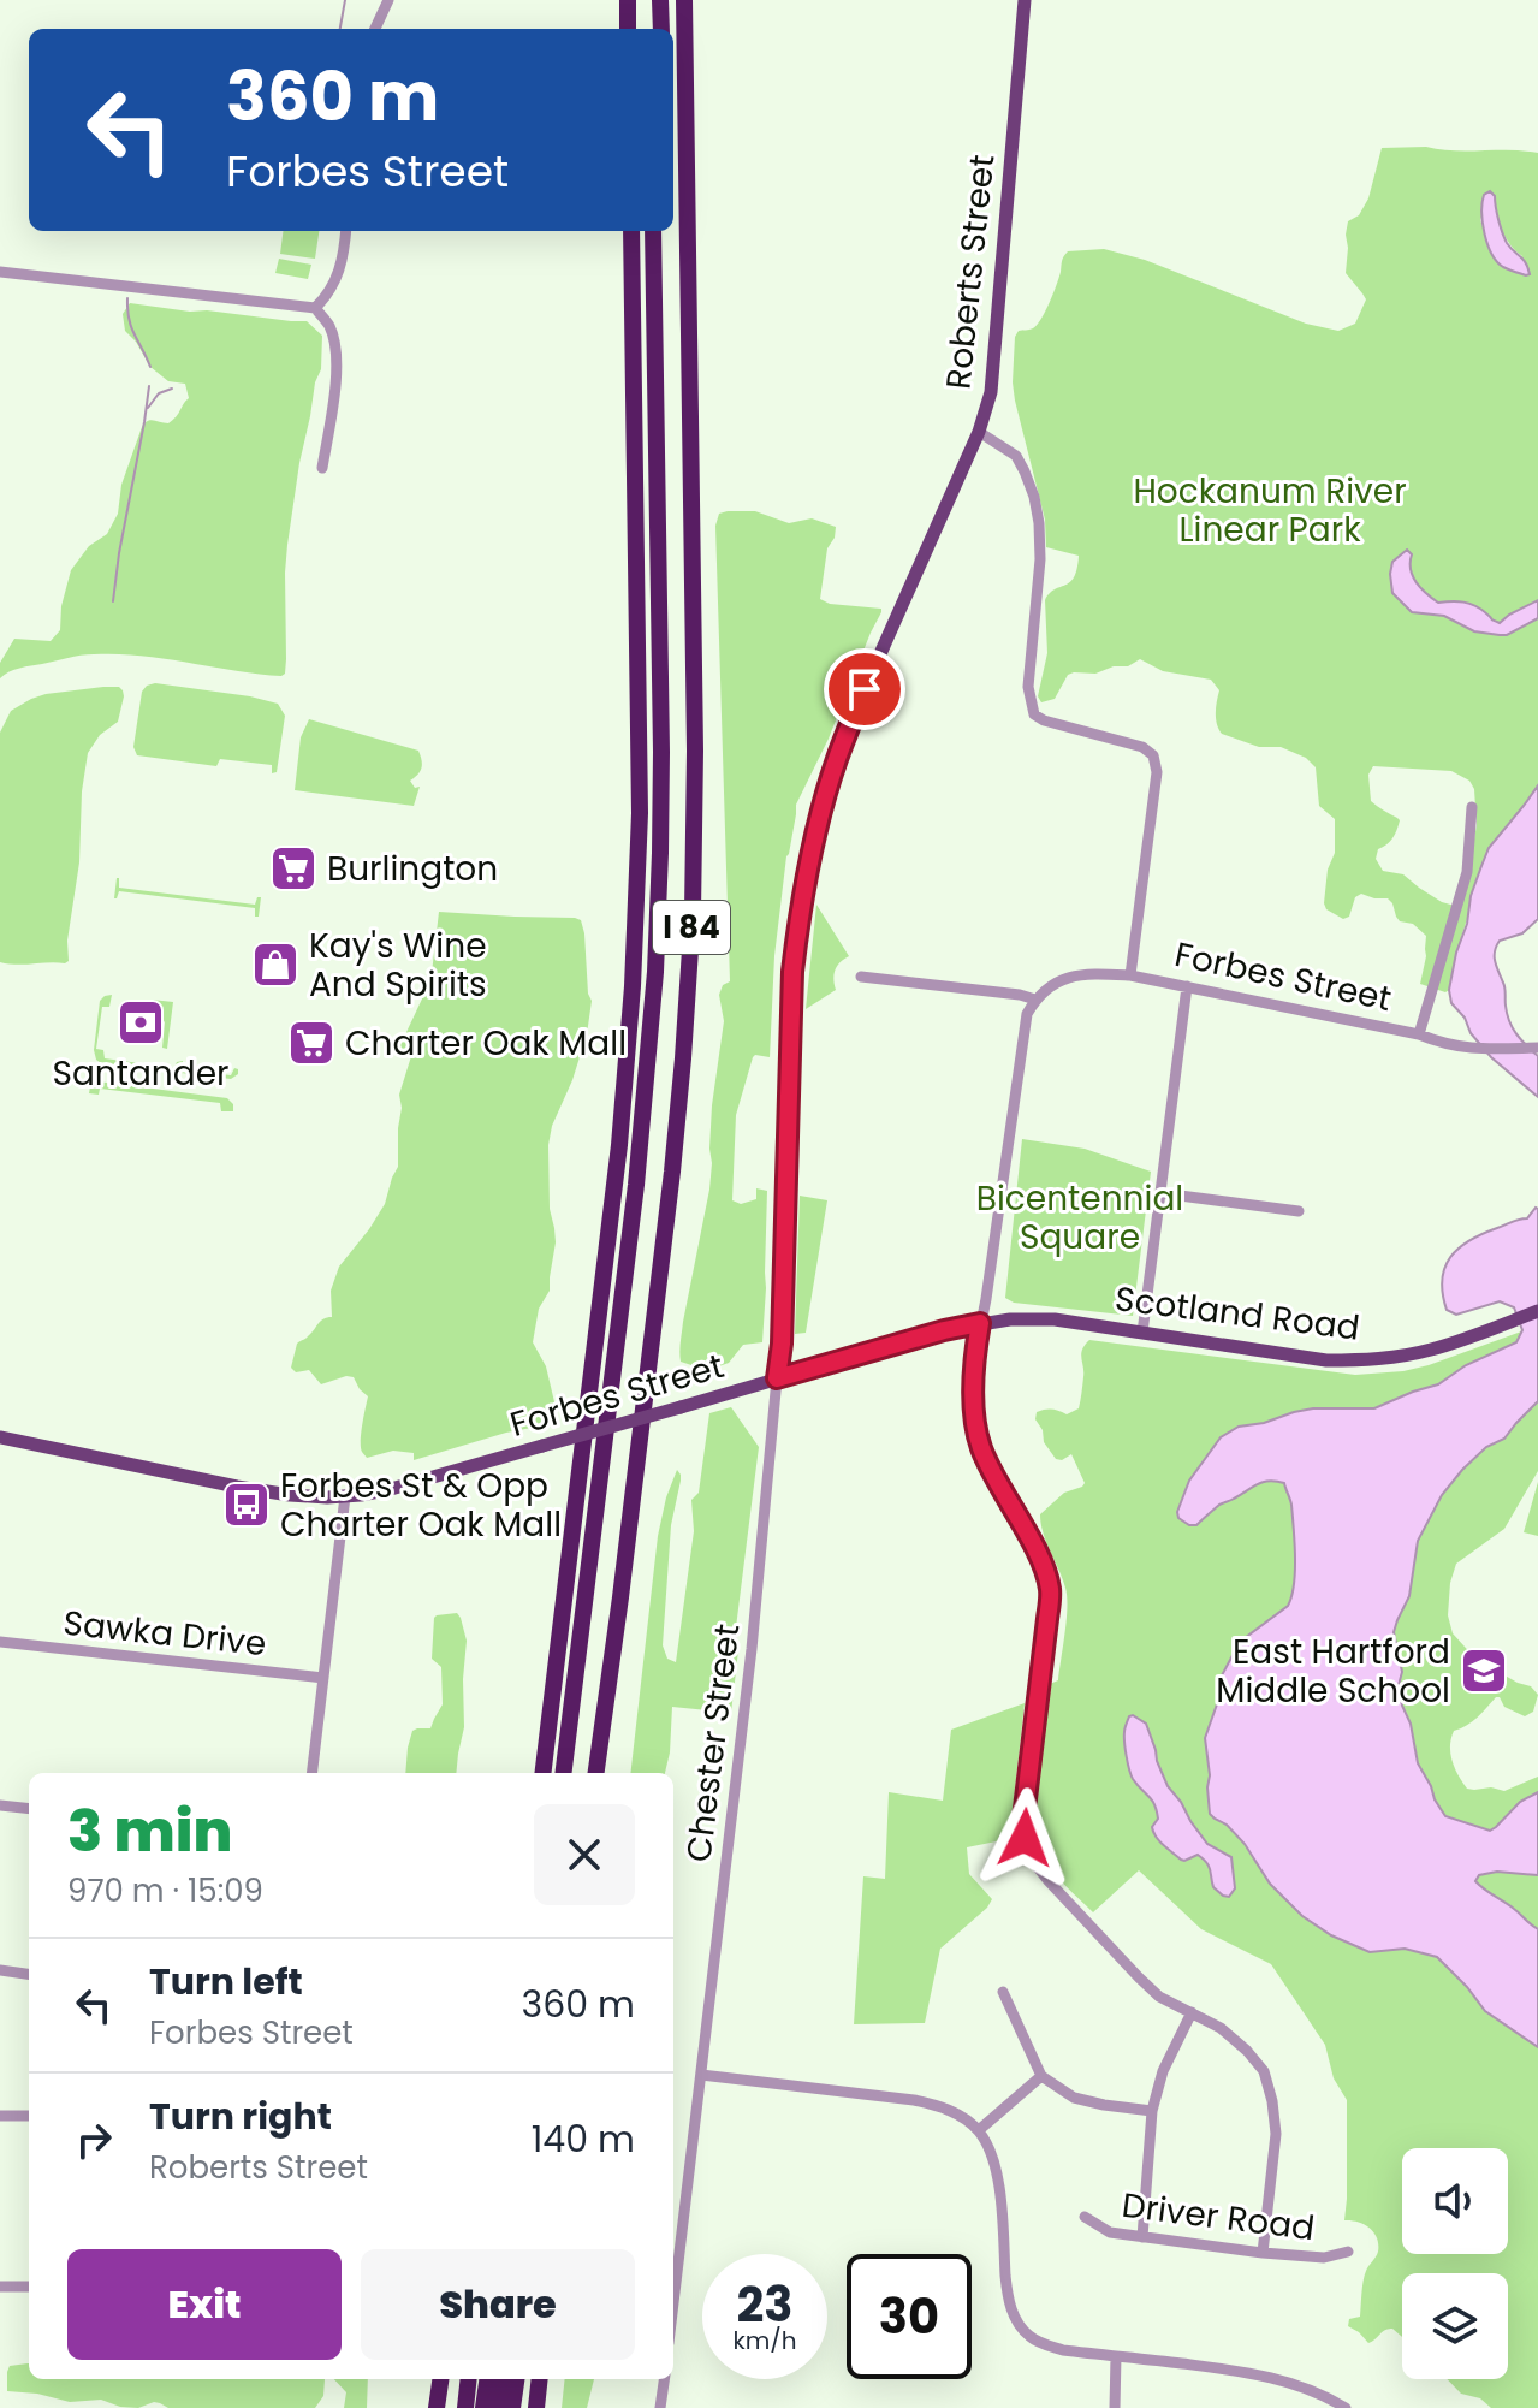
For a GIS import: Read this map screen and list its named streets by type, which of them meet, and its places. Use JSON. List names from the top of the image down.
{
  "streets": {
    "highway": ["I 84"],
    "main road": ["Roberts Street", "Forbes Street", "Scotland Road"],
    "street": ["Sawka Drive", "Chester Street", "Driver Road"]
  },
  "crossings": [
    ["Roberts Street", "Forbes Street"],
    ["Roberts Street", "Chester Street"],
    ["Forbes Street", "Scotland Road"],
    ["Forbes Street", "Chester Street"]
  ],
  "parks": ["Hockanum River Linear Park", "Bicentennial Square"],
  "places": {
    "supermarket": ["Burlington", "Charter Oak Mall"],
    "shop": ["Kay's Wine And Spirits"],
    "bank": ["Santander"],
    "bus stop": ["Forbes St & Opp Charter Oak Mall"],
    "school or university": ["East Hartford Middle School"]
  },
  "page": {
    "turn": ["360 m", "Forbes Street"],
    "heading": ["3 min", "970 m · 15:09"],
    "list": [
      {
        "name": "Turn left",
        "note": "Forbes Street",
        "value": "360 m"
      },
      {
        "name": "Turn right",
        "note": "Roberts Street",
        "value": "140 m"
      }
    ],
    "buttons": ["Exit", "Share"],
    "speed": "23 km/h",
    "limit": "30"
  }
}
